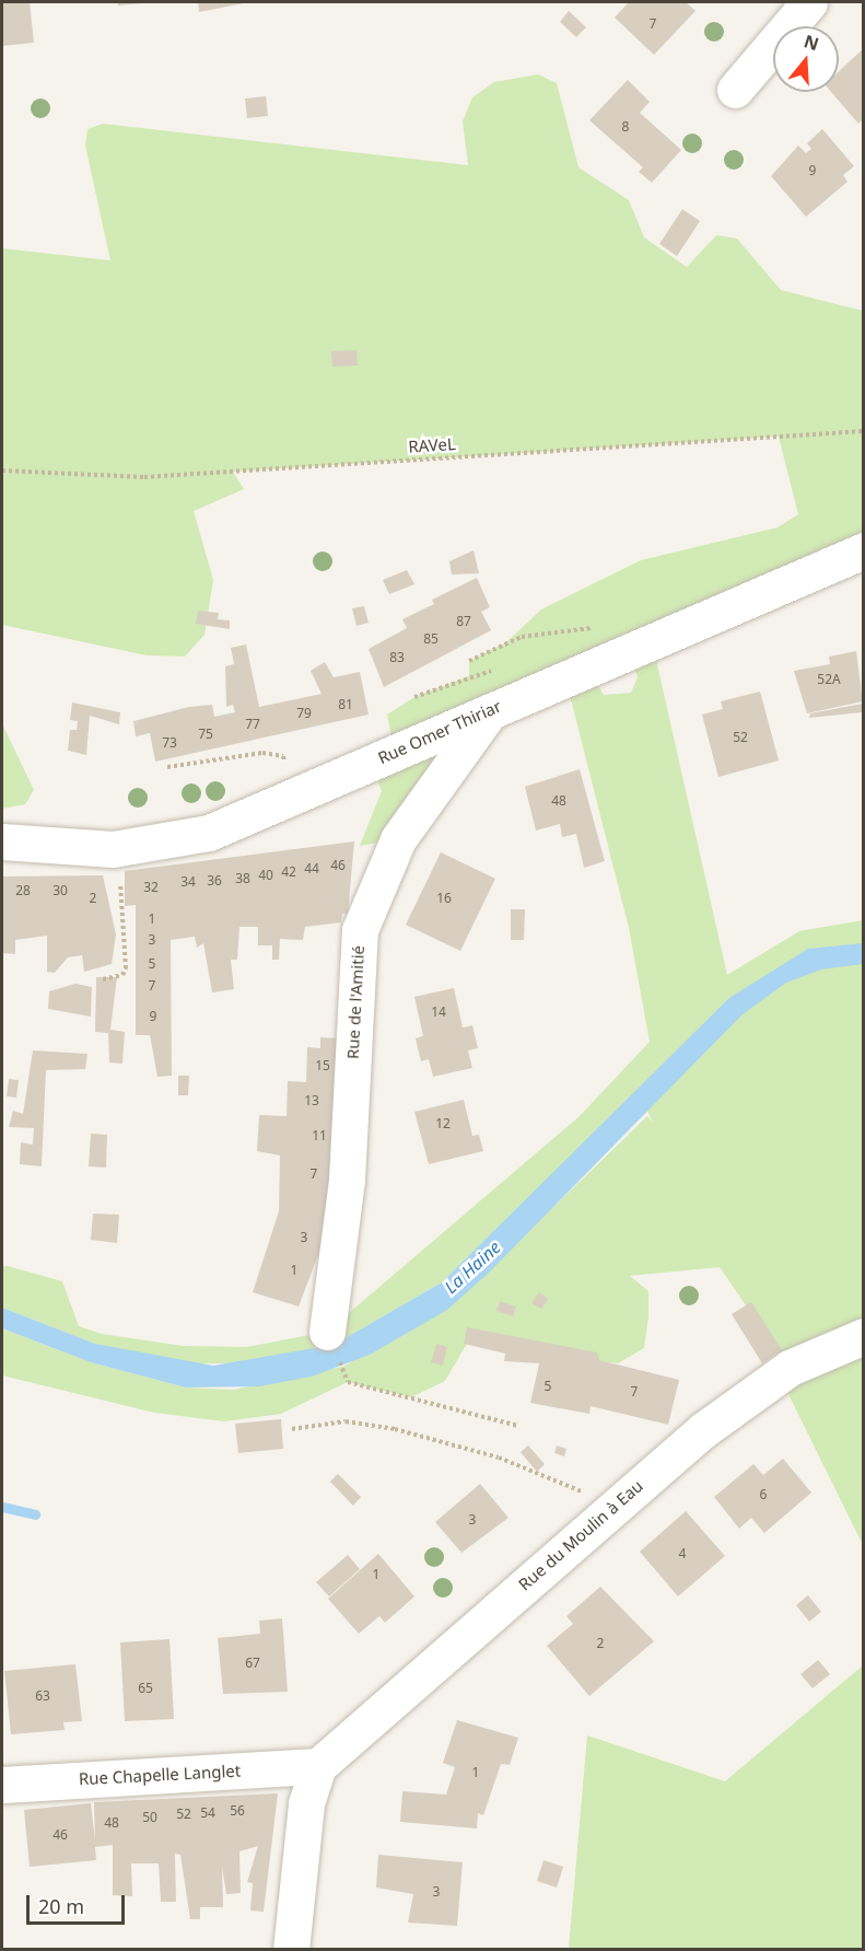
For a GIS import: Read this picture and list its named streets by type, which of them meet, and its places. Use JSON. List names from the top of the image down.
{
  "streets": {
    "street": [
      "Rue Omer Thiriar",
      "Rue de l'Amitié",
      "Rue du Moulin à Eau",
      "Rue Chapelle Langlet"
    ],
    "path": ["RAVeL"]
  },
  "crossings": [
    ["Rue Omer Thiriar", "Rue de l'Amitié"],
    ["Rue du Moulin à Eau", "Rue Chapelle Langlet"]
  ],
  "water": ["La Haine"],
  "house_numbers": [
    "7",
    "8",
    "9",
    "87",
    "85",
    "83",
    "52A",
    "81",
    "79",
    "77",
    "75",
    "52",
    "73",
    "48",
    "46",
    "44",
    "42",
    "40",
    "38",
    "36",
    "34",
    "32",
    "28",
    "30",
    "2",
    "16",
    "1",
    "3",
    "5",
    "7",
    "14",
    "9",
    "15",
    "13",
    "12",
    "11",
    "7",
    "3",
    "1",
    "5",
    "7",
    "6",
    "3",
    "4",
    "1",
    "2",
    "67",
    "65",
    "63",
    "1",
    "56",
    "54",
    "52",
    "50",
    "48",
    "46",
    "3"
  ],
  "scale_bar": "20 m",
  "north": "top"
}
